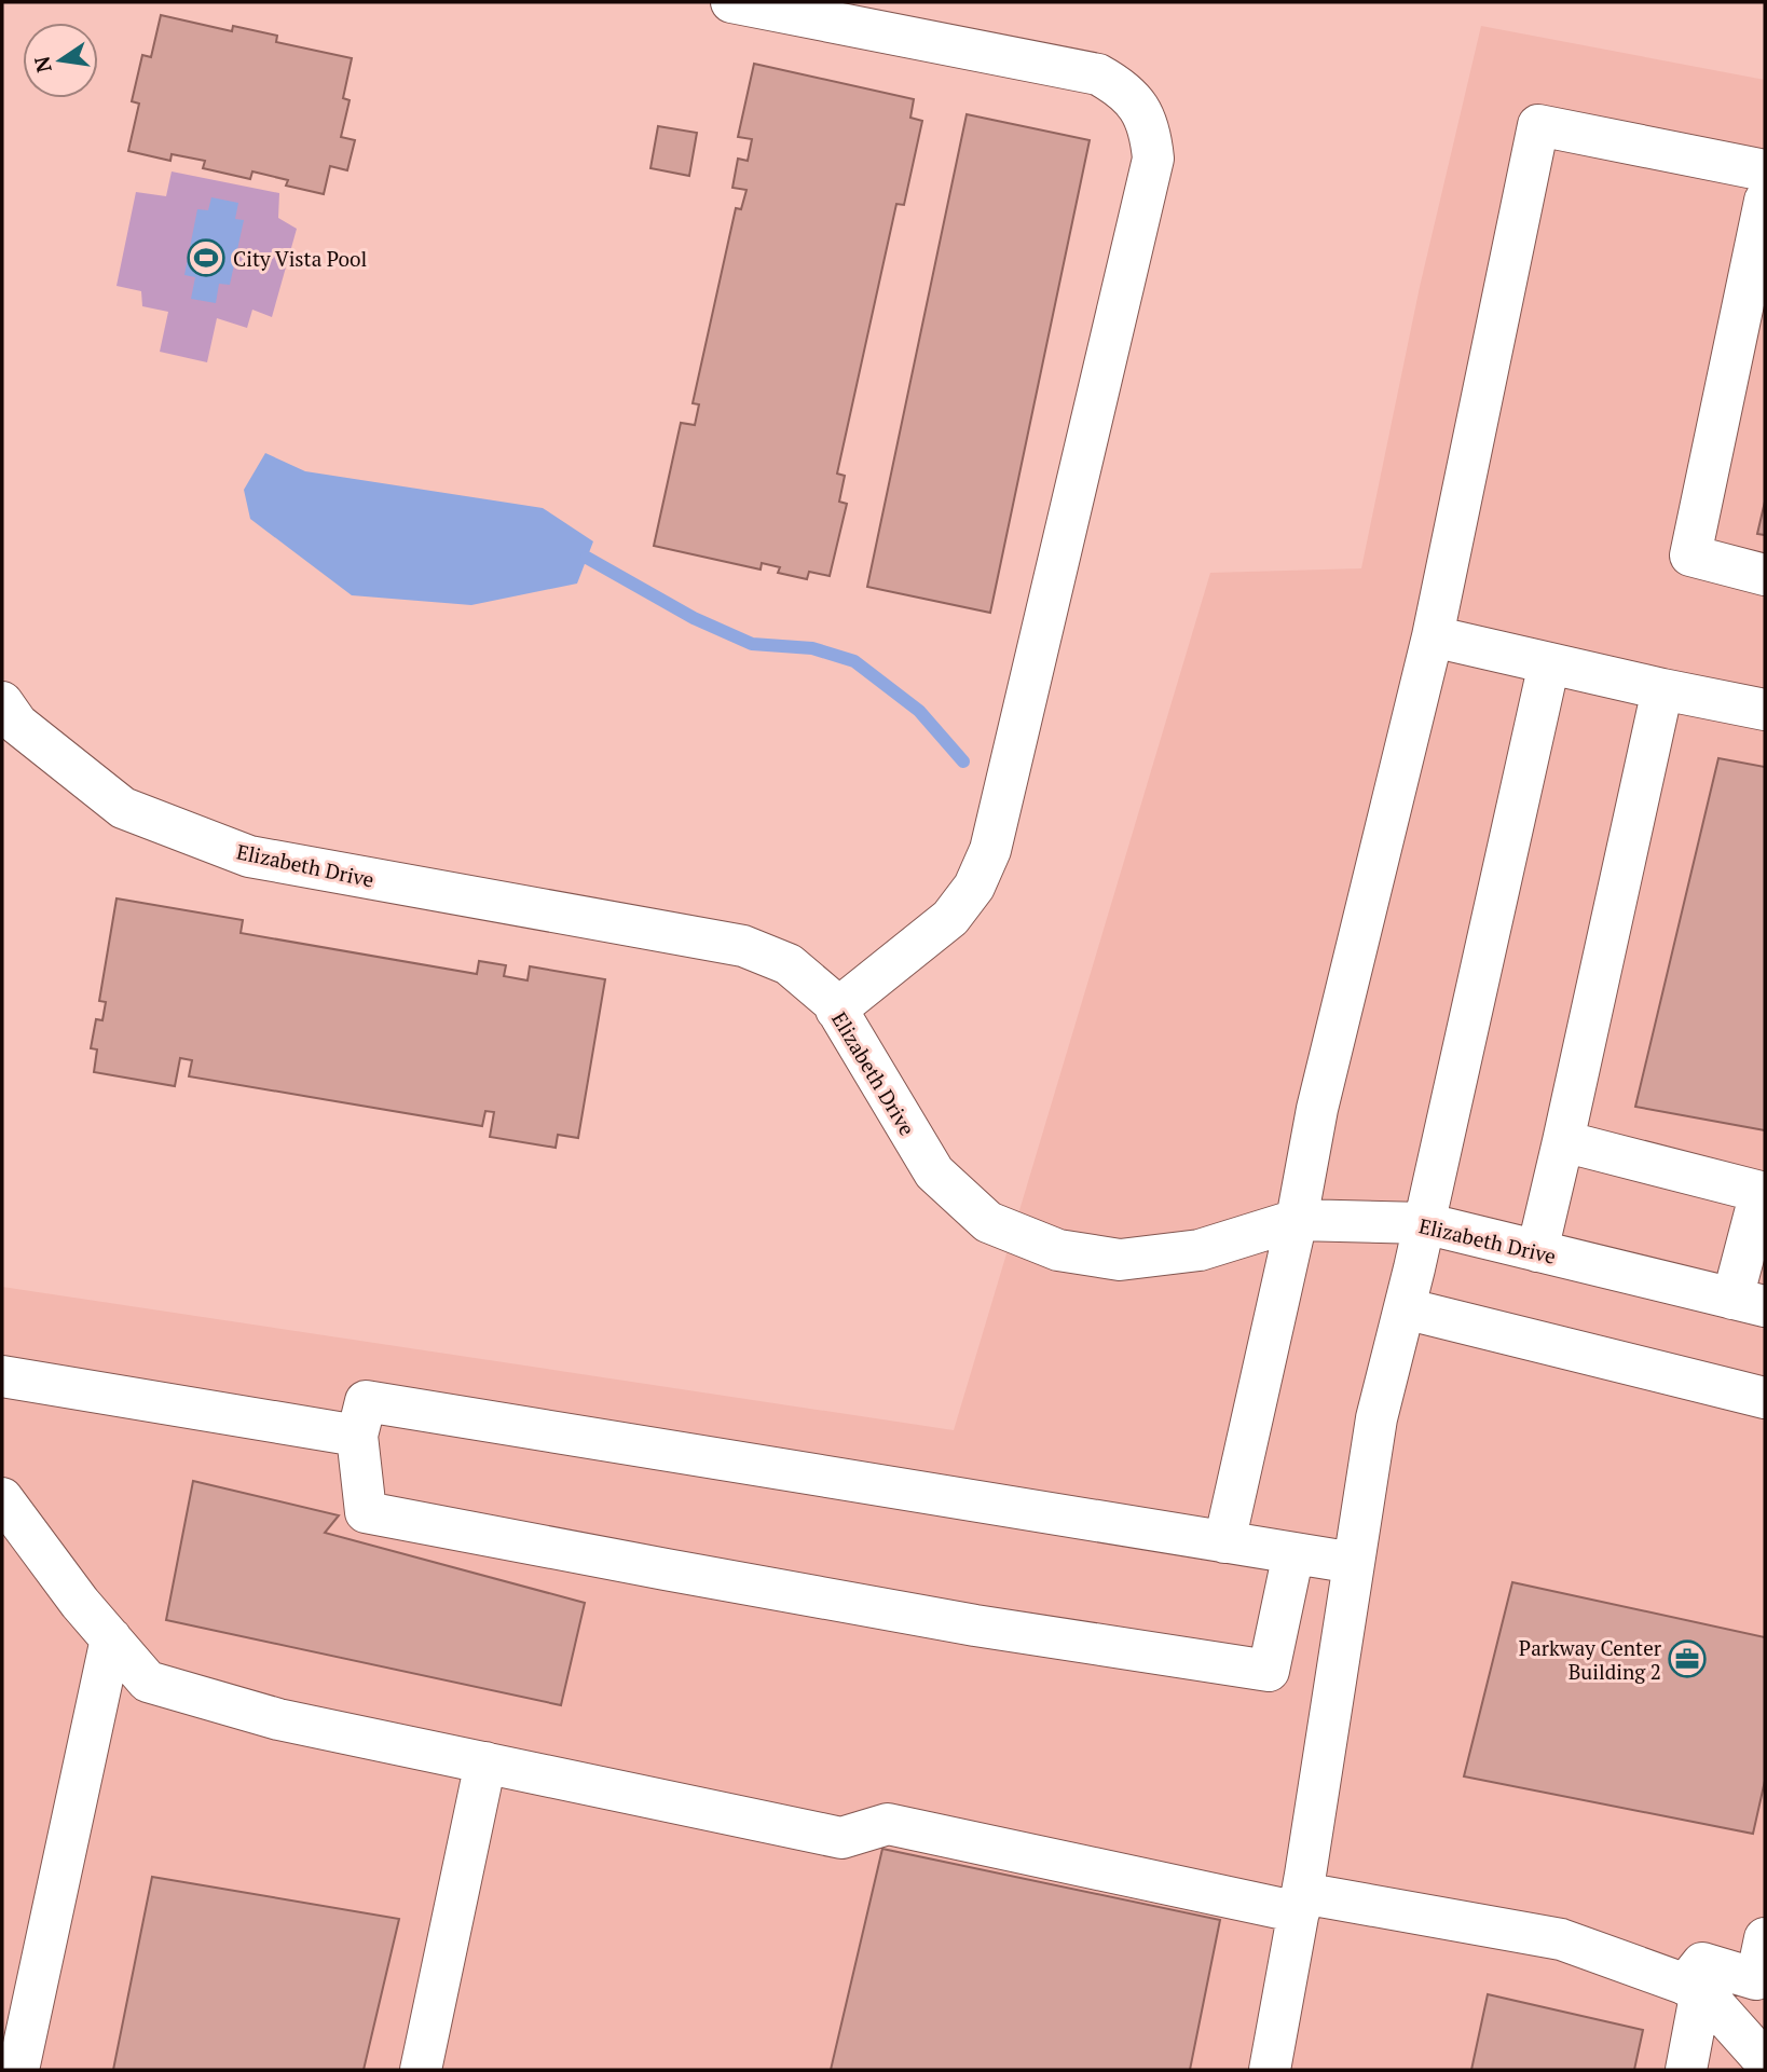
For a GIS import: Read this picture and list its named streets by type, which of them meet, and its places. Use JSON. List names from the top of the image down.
{
  "streets": {
    "lane": ["Elizabeth Drive"]
  },
  "places": {
    "sports": ["City Vista Pool"],
    "office": ["Parkway Center Building 2"]
  },
  "north": "left"
}
